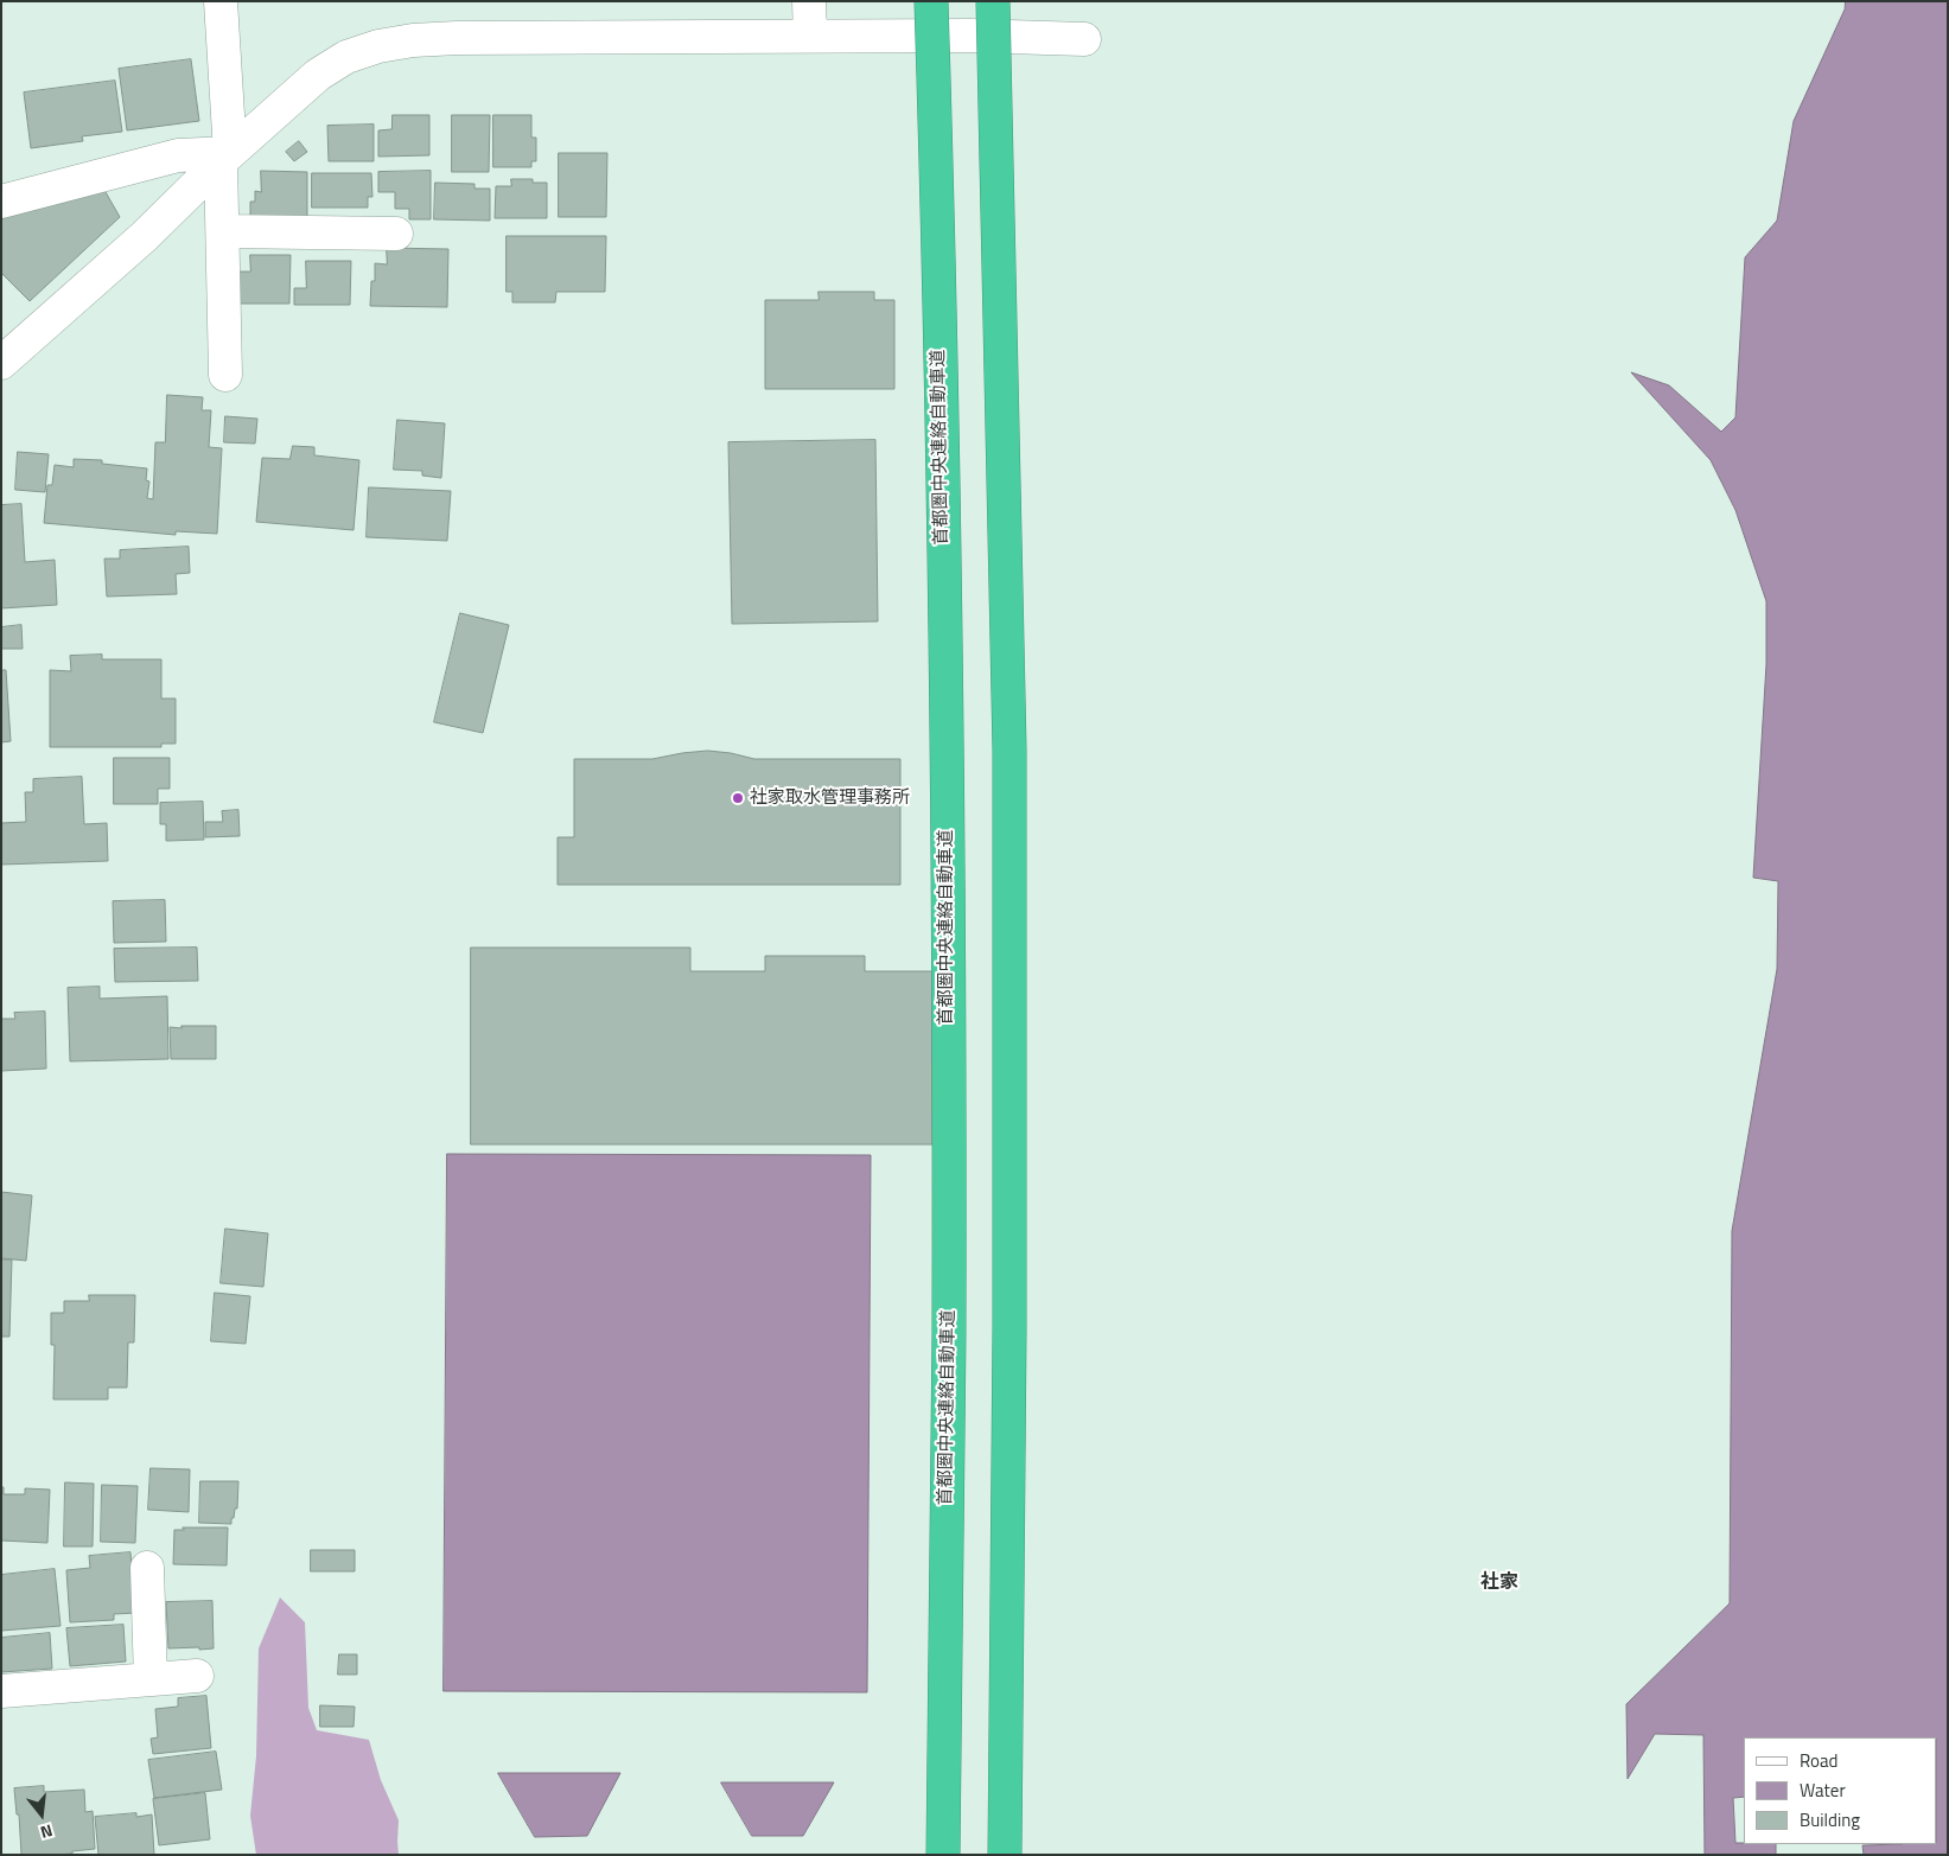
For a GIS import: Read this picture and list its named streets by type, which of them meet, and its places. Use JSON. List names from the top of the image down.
{
  "streets": {
    "highway": ["首都圏中央連絡自動車道"]
  },
  "districts": ["社家"],
  "places": ["社家取水管理事務所"],
  "legend": ["Road", "Water", "Building"],
  "north": "bottom"
}
